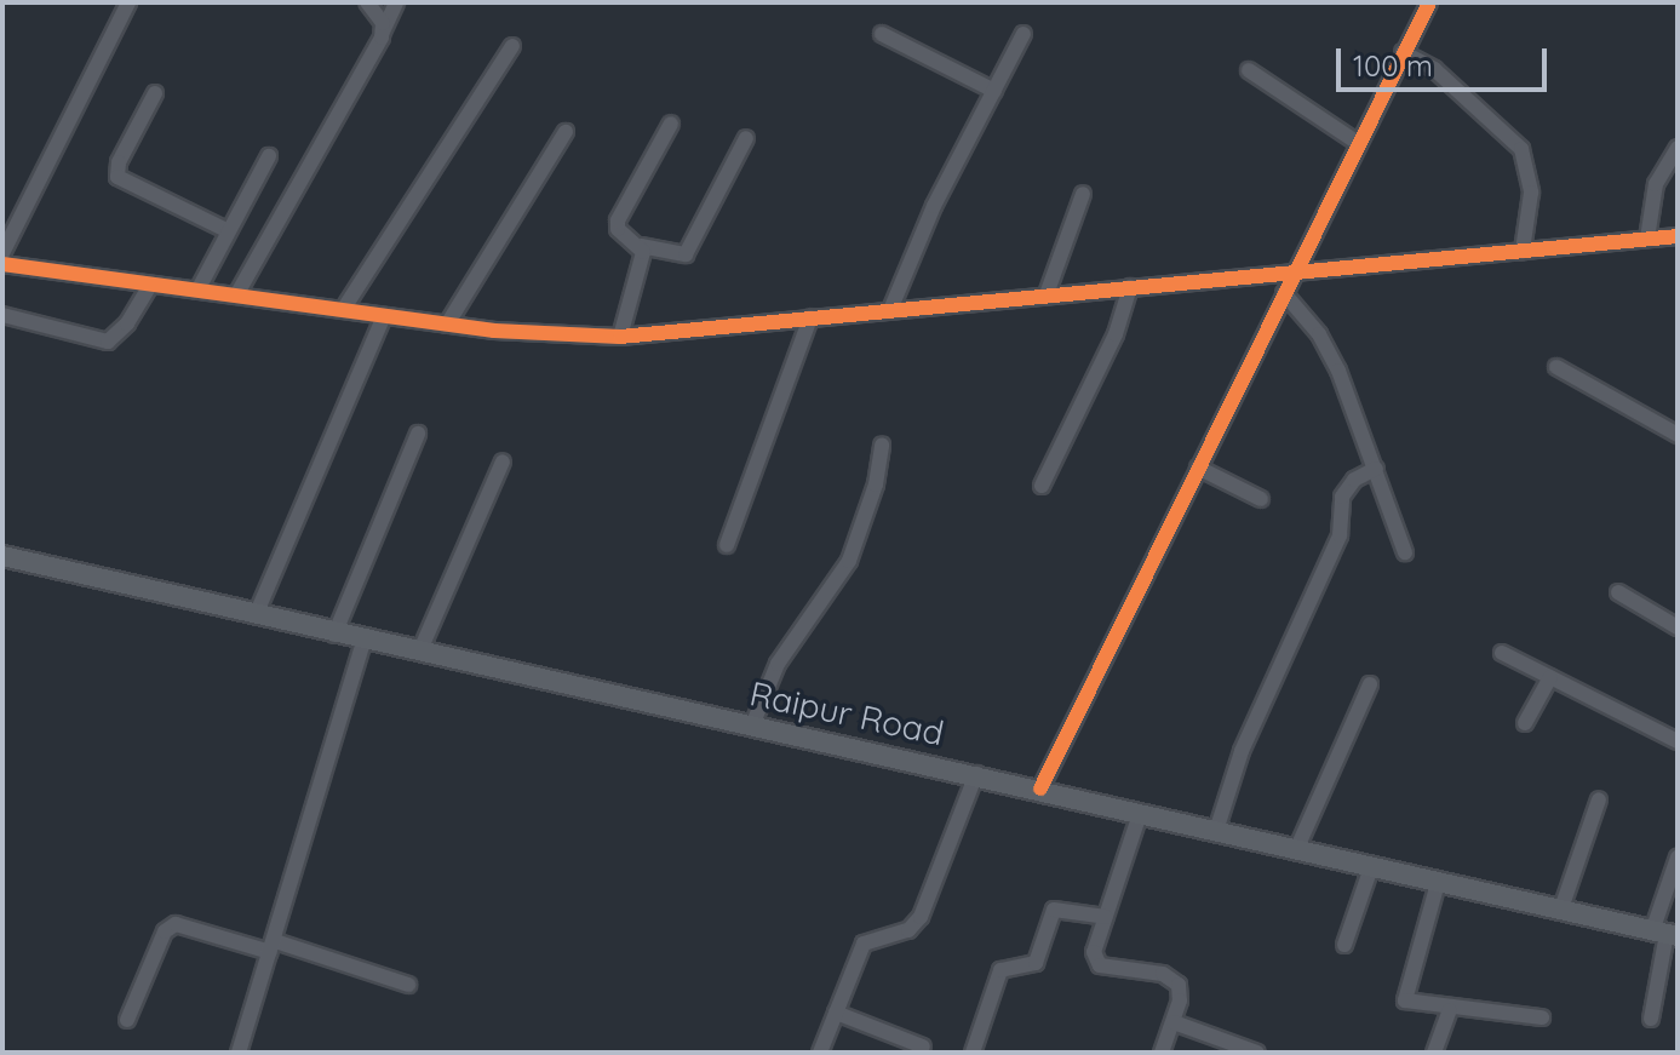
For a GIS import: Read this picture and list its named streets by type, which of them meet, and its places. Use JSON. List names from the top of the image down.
{
  "streets": {
    "main road": ["Raipur Road"]
  },
  "scale_bar": "100 m"
}
